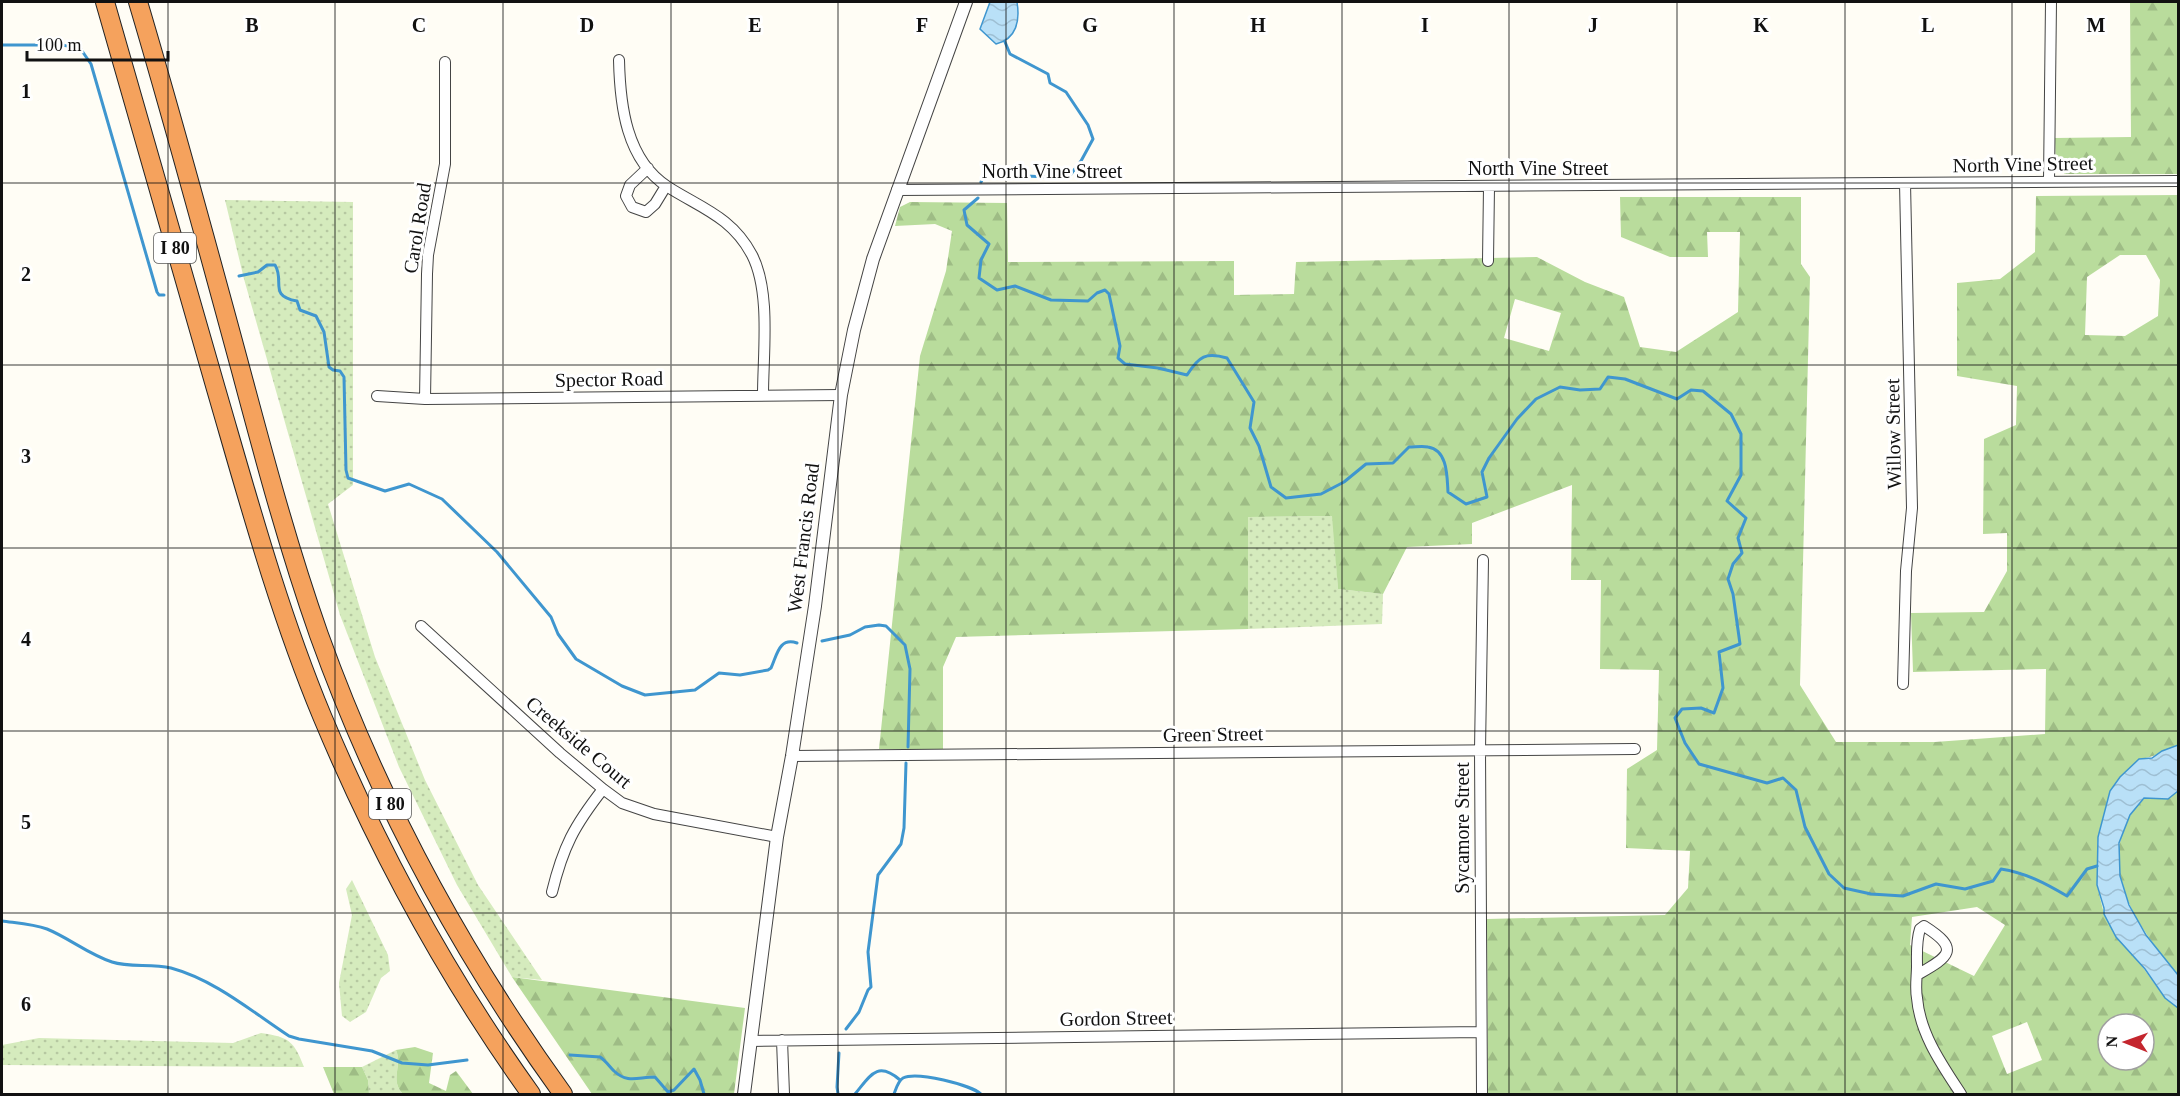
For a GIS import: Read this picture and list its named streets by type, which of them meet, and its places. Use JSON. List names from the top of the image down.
{
  "streets": {
    "highway": ["I 80"],
    "street": [
      "North Vine Street",
      "Carol Road",
      "Spector Road",
      "Willow Street",
      "West Francis Road",
      "Green Street",
      "Creekside Court",
      "Sycamore Street",
      "Gordon Street"
    ]
  },
  "crossings": [
    ["North Vine Street", "Willow Street"],
    ["North Vine Street", "West Francis Road"],
    ["Carol Road", "Spector Road"],
    ["Spector Road", "West Francis Road"],
    ["West Francis Road", "Green Street"],
    ["West Francis Road", "Creekside Court"],
    ["West Francis Road", "Gordon Street"],
    ["Green Street", "Sycamore Street"],
    ["Sycamore Street", "Gordon Street"]
  ],
  "scale_bar": "100 m",
  "north": "left",
  "grid": {
    "columns": [
      "B",
      "C",
      "D",
      "E",
      "F",
      "G",
      "H",
      "I",
      "J",
      "K",
      "L",
      "M"
    ],
    "rows": [
      "1",
      "2",
      "3",
      "4",
      "5",
      "6"
    ]
  }
}
